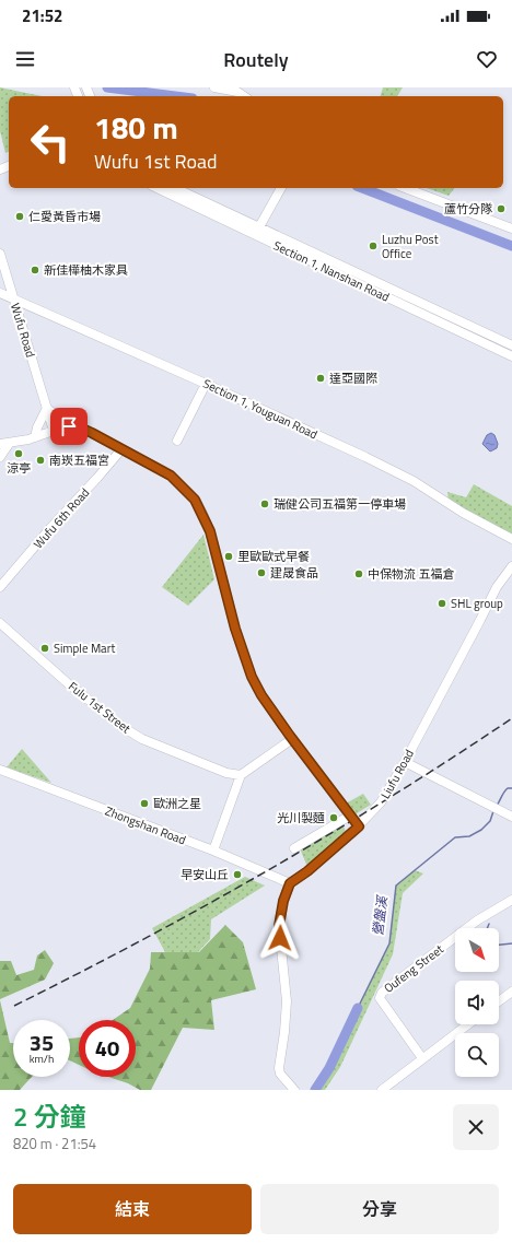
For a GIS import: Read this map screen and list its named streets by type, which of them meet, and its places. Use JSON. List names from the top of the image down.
{
  "streets": {
    "street": [
      "Section 1, Nanshan Road",
      "Wufu Road",
      "Section 1, Youguan Road",
      "Wufu 6th Road",
      "Fulu 1st Street",
      "Liufu Road",
      "Zhongshan Road",
      "Oufeng Street"
    ]
  },
  "crossings": [
    ["Wufu Road", "Section 1, Youguan Road"],
    ["Liufu Road", "Zhongshan Road"]
  ],
  "water": ["營盤溪"],
  "places": [
    "蘆竹分隊",
    "仁愛黃昏市場",
    "Luzhu Post Office",
    "新佳樺柚木家具",
    "達亞國際",
    "涼亭",
    "南崁五福宮",
    "瑞健公司五福第一停車場",
    "里歐歐式早餐",
    "建晟食品",
    "中保物流 五福倉",
    "SHL group",
    "Simple Mart",
    "歐洲之星",
    "光川製麵",
    "早安山丘"
  ],
  "north": "bottom right",
  "page": {
    "status": "21:52",
    "header": "Routely",
    "turn": ["180 m", "Wufu 1st Road"],
    "speed": "35 km/h",
    "limit": "40",
    "heading": ["2 分鐘", "820 m · 21:54"],
    "buttons": ["結束", "分享"]
  }
}
